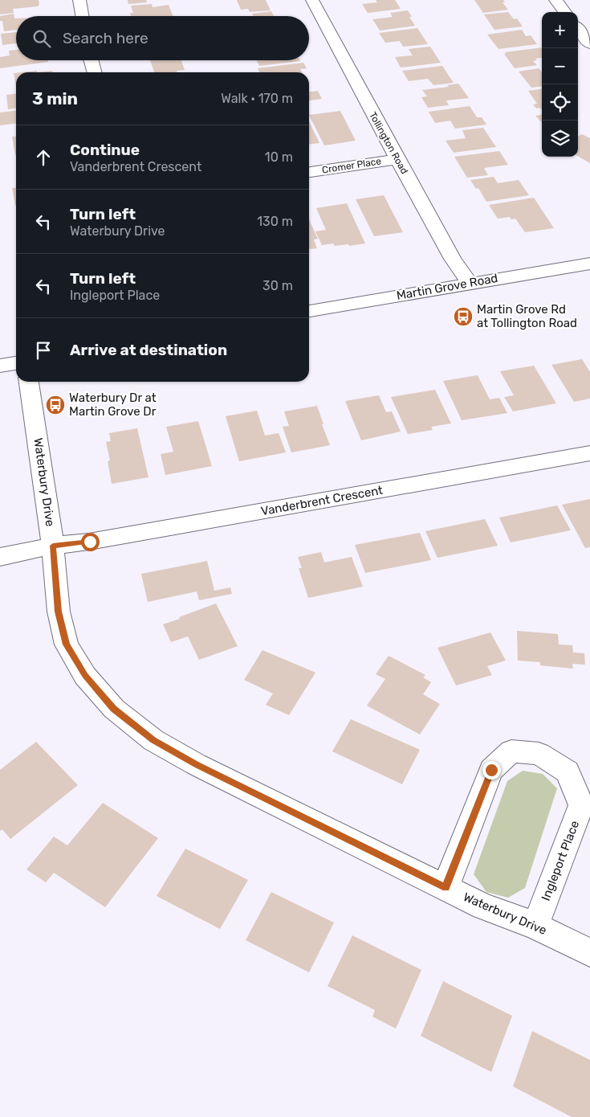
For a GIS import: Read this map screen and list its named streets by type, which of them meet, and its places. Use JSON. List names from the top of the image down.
{
  "streets": {
    "street": [
      "Tollington Road",
      "Cromer Place",
      "Martin Grove Road",
      "Waterbury Drive",
      "Vanderbrent Crescent",
      "Ingleport Place"
    ]
  },
  "crossings": [
    ["Tollington Road", "Cromer Place"],
    ["Tollington Road", "Martin Grove Road"],
    ["Waterbury Drive", "Vanderbrent Crescent"],
    ["Waterbury Drive", "Ingleport Place"]
  ],
  "places": {
    "bus stop": ["Martin Grove Rd at Tollington Road", "Waterbury Dr at Martin Grove Dr"]
  },
  "page": {
    "map_buttons": ["+", "−"],
    "search": "Search here",
    "heading": ["3 min", "Walk · 170 m"],
    "list": [
      ["Continue", "Vanderbrent Crescent", "10 m"],
      ["Turn left", "Waterbury Drive", "130 m"],
      ["Turn left", "Ingleport Place", "30 m"],
      "Arrive at destination"
    ]
  }
}
